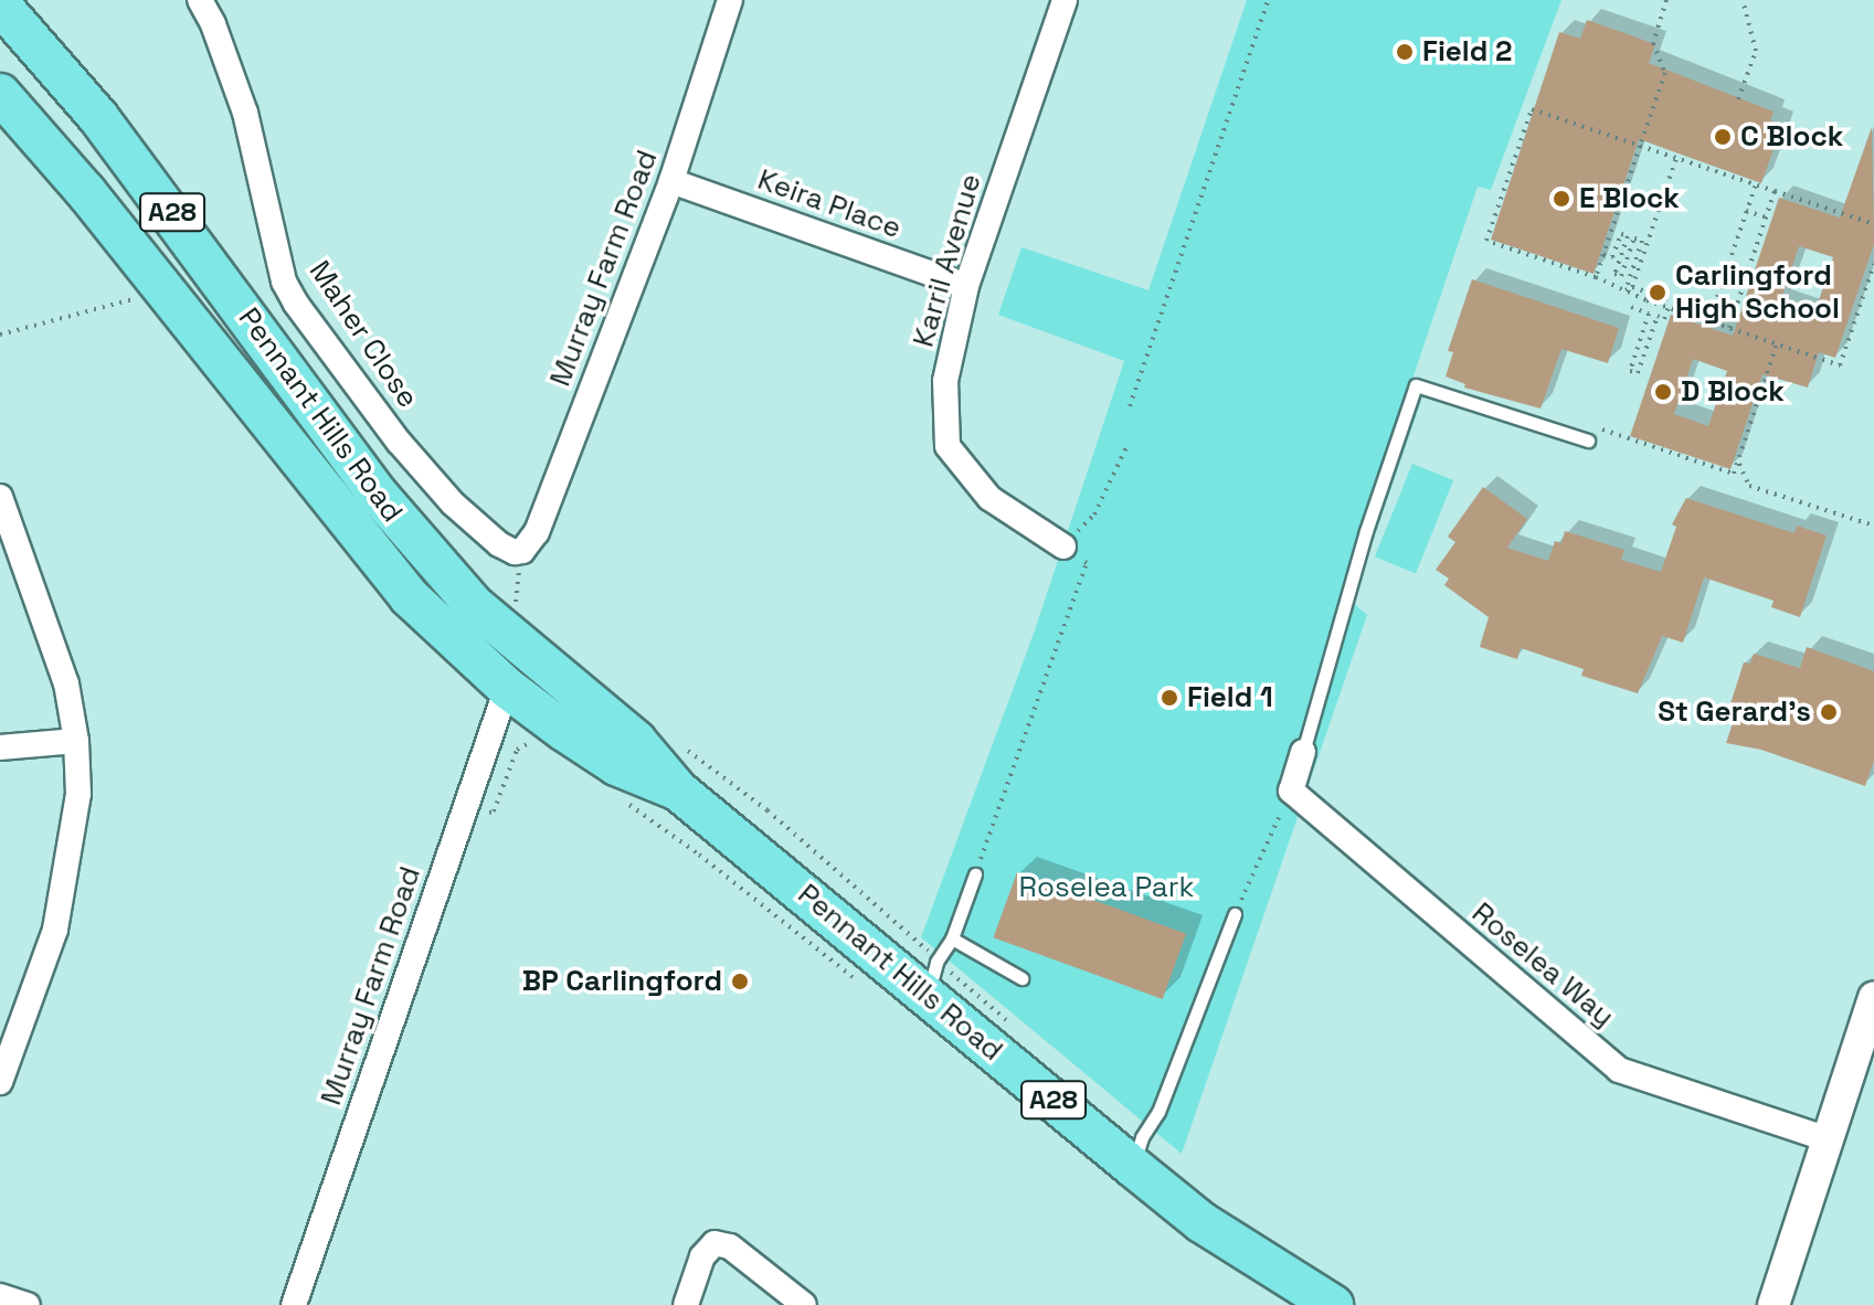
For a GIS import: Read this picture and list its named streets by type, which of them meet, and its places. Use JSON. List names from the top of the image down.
{
  "streets": {
    "highway": ["A28", "Pennant Hills Road"],
    "street": [
      "Keira Place",
      "Karril Avenue",
      "Murray Farm Road",
      "Maher Close",
      "Roselea Way"
    ]
  },
  "crossings": [
    ["Keira Place", "Karril Avenue"],
    ["Keira Place", "Murray Farm Road"],
    ["Murray Farm Road", "Maher Close"],
    ["Murray Farm Road", "Pennant Hills Road"]
  ],
  "parks": ["Roselea Park"],
  "places": [
    "Field 2",
    "C Block",
    "E Block",
    "Carlingford High School",
    "D Block",
    "Field 1",
    "St Gerard's",
    "BP Carlingford"
  ]
}
